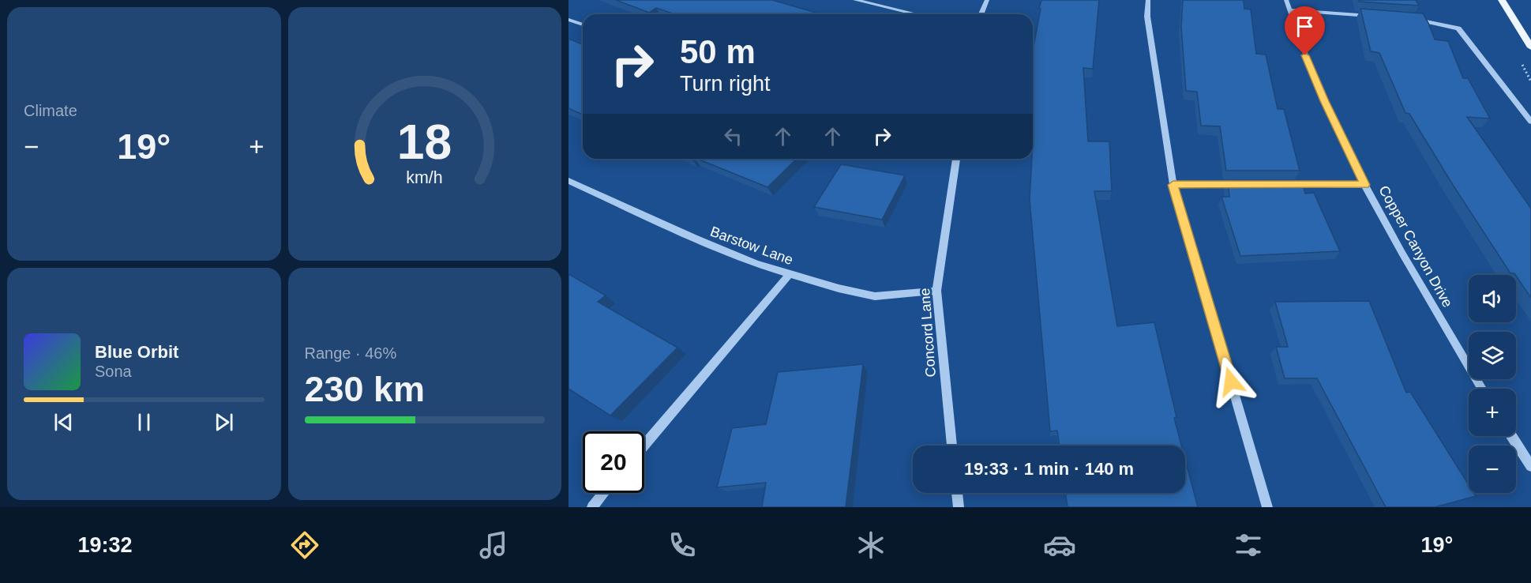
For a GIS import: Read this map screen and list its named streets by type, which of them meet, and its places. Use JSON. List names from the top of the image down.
{
  "streets": {
    "street": ["Barstow Lane", "Copper Canyon Drive", "Concord Lane"]
  },
  "crossings": [
    ["Barstow Lane", "Concord Lane"]
  ],
  "page": {
    "tile": [
      "Climate",
      ["Range · 46%", "230 km"]
    ],
    "turn": ["50 m", "Turn right"],
    "heat": ["−", "19°", "+"],
    "map_buttons": ["+", "−"],
    "song": ["Blue Orbit", "Sona"],
    "limit": "20",
    "trip": "19:33 · 1 min · 140 m",
    "tabs": ["19:32", "19°"],
    "gauge": ["18", "km/h"]
  }
}
